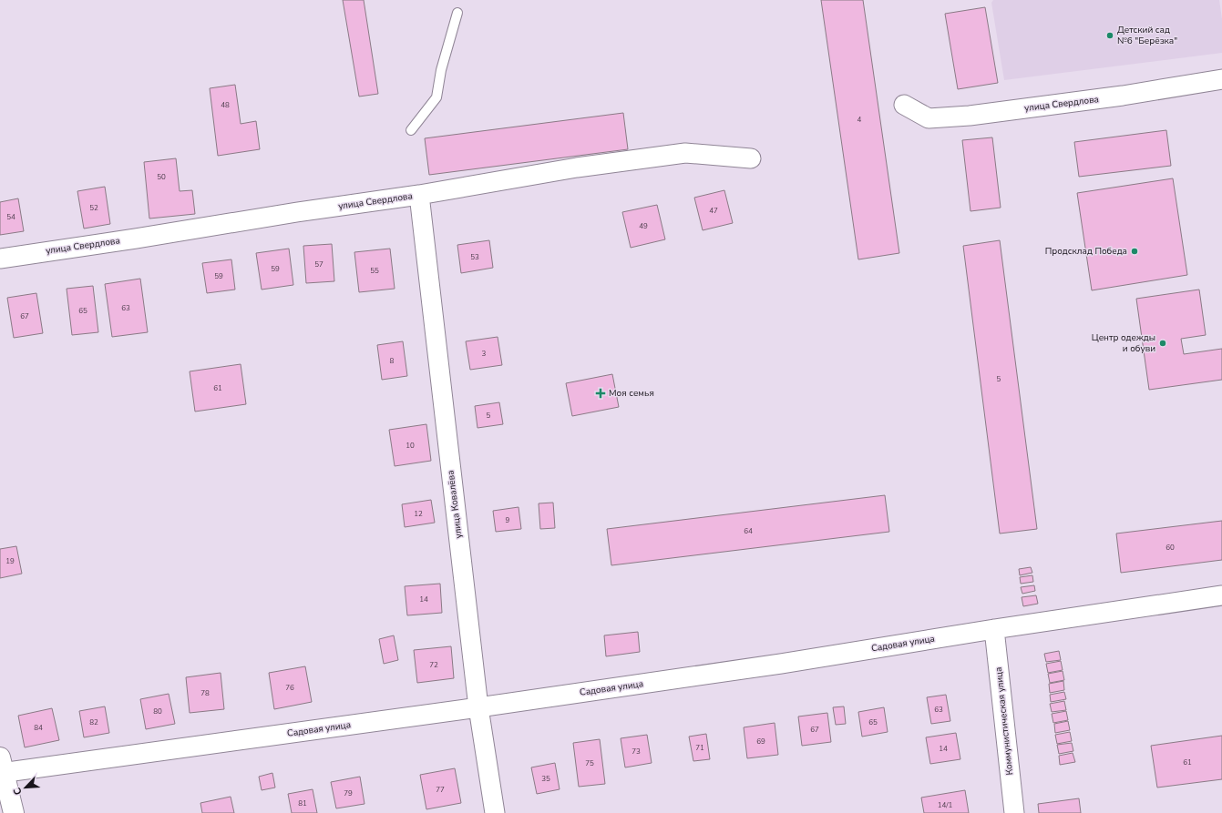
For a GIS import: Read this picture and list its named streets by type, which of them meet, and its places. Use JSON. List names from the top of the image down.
{
  "streets": {
    "street": [
      "улица Свердлова",
      "улица Ковалёва",
      "Садовая улица",
      "Коммунистическая улица"
    ]
  },
  "crossings": [
    ["улица Свердлова", "улица Ковалёва"],
    ["улица Ковалёва", "Садовая улица"],
    ["Садовая улица", "Коммунистическая улица"]
  ],
  "places": {
    "other": ["Детский сад №6 \"Берёзка\"", "Продсклад Победа", "Центр одежды и обуви"],
    "health": ["Моя семья"]
  },
  "house_numbers": [
    "48",
    "4",
    "50",
    "52",
    "47",
    "54",
    "49",
    "53",
    "57",
    "59",
    "55",
    "59",
    "63",
    "65",
    "67",
    "3",
    "8",
    "5",
    "61",
    "5",
    "10",
    "12",
    "9",
    "64",
    "60",
    "19",
    "14",
    "72",
    "76",
    "78",
    "63",
    "80",
    "82",
    "65",
    "84",
    "67",
    "69",
    "71",
    "14",
    "73",
    "61",
    "75",
    "35",
    "77",
    "79",
    "81",
    "14/1"
  ],
  "north": "bottom left"
}
